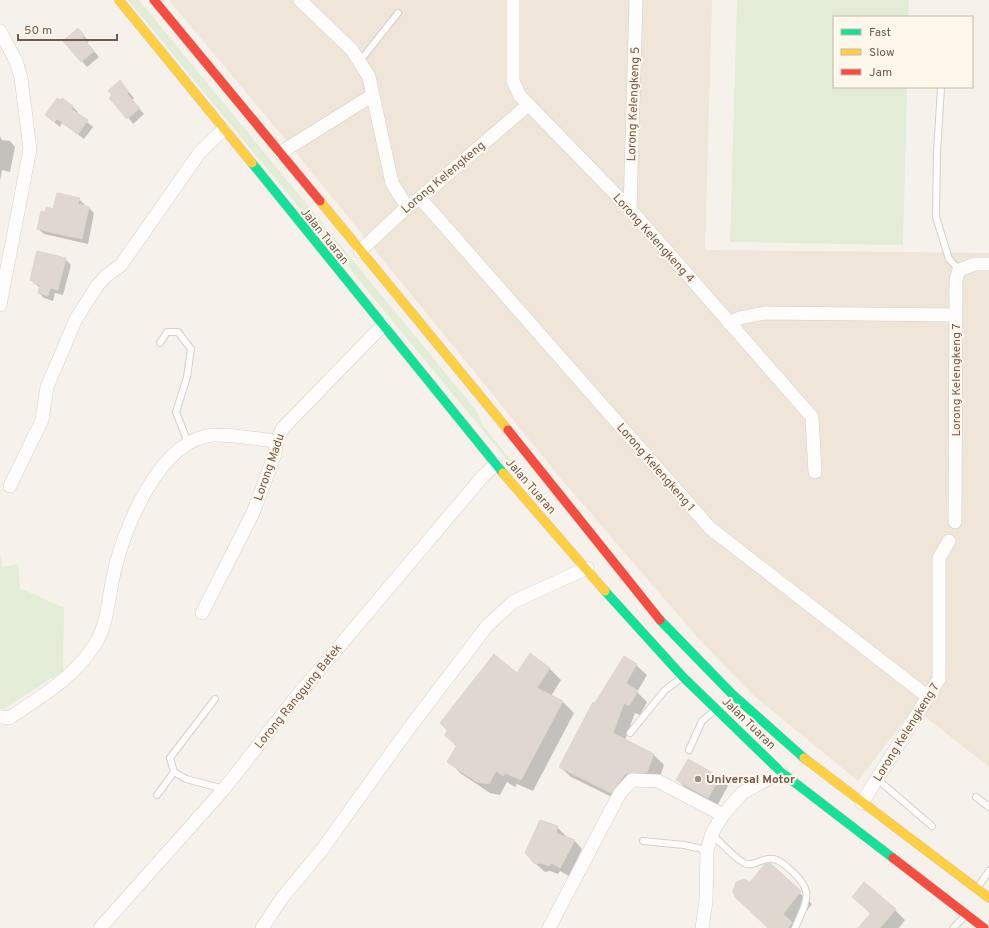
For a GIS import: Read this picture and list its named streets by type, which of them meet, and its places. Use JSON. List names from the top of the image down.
{
  "streets": {
    "main road": ["Jalan Tuaran"],
    "street": [
      "Lorong Kelengkeng 5",
      "Lorong Kelengkeng",
      "Lorong Kelengkeng 4",
      "Lorong Kelengkeng 7",
      "Lorong Madu",
      "Lorong Kelengkeng 1",
      "Lorong Ranggung Batek"
    ]
  },
  "crossings": [
    ["Lorong Kelengkeng 5", "Lorong Kelengkeng 4"],
    ["Lorong Kelengkeng", "Jalan Tuaran"],
    ["Lorong Kelengkeng", "Lorong Kelengkeng 4"],
    ["Lorong Kelengkeng", "Lorong Kelengkeng 1"],
    ["Jalan Tuaran", "Lorong Kelengkeng 7"],
    ["Jalan Tuaran", "Lorong Madu"],
    ["Jalan Tuaran", "Lorong Ranggung Batek"],
    ["Lorong Kelengkeng 7", "Lorong Kelengkeng 1"]
  ],
  "places": ["Universal Motor"],
  "legend": ["Fast", "Slow", "Jam"],
  "scale_bar": "50 m"
}
